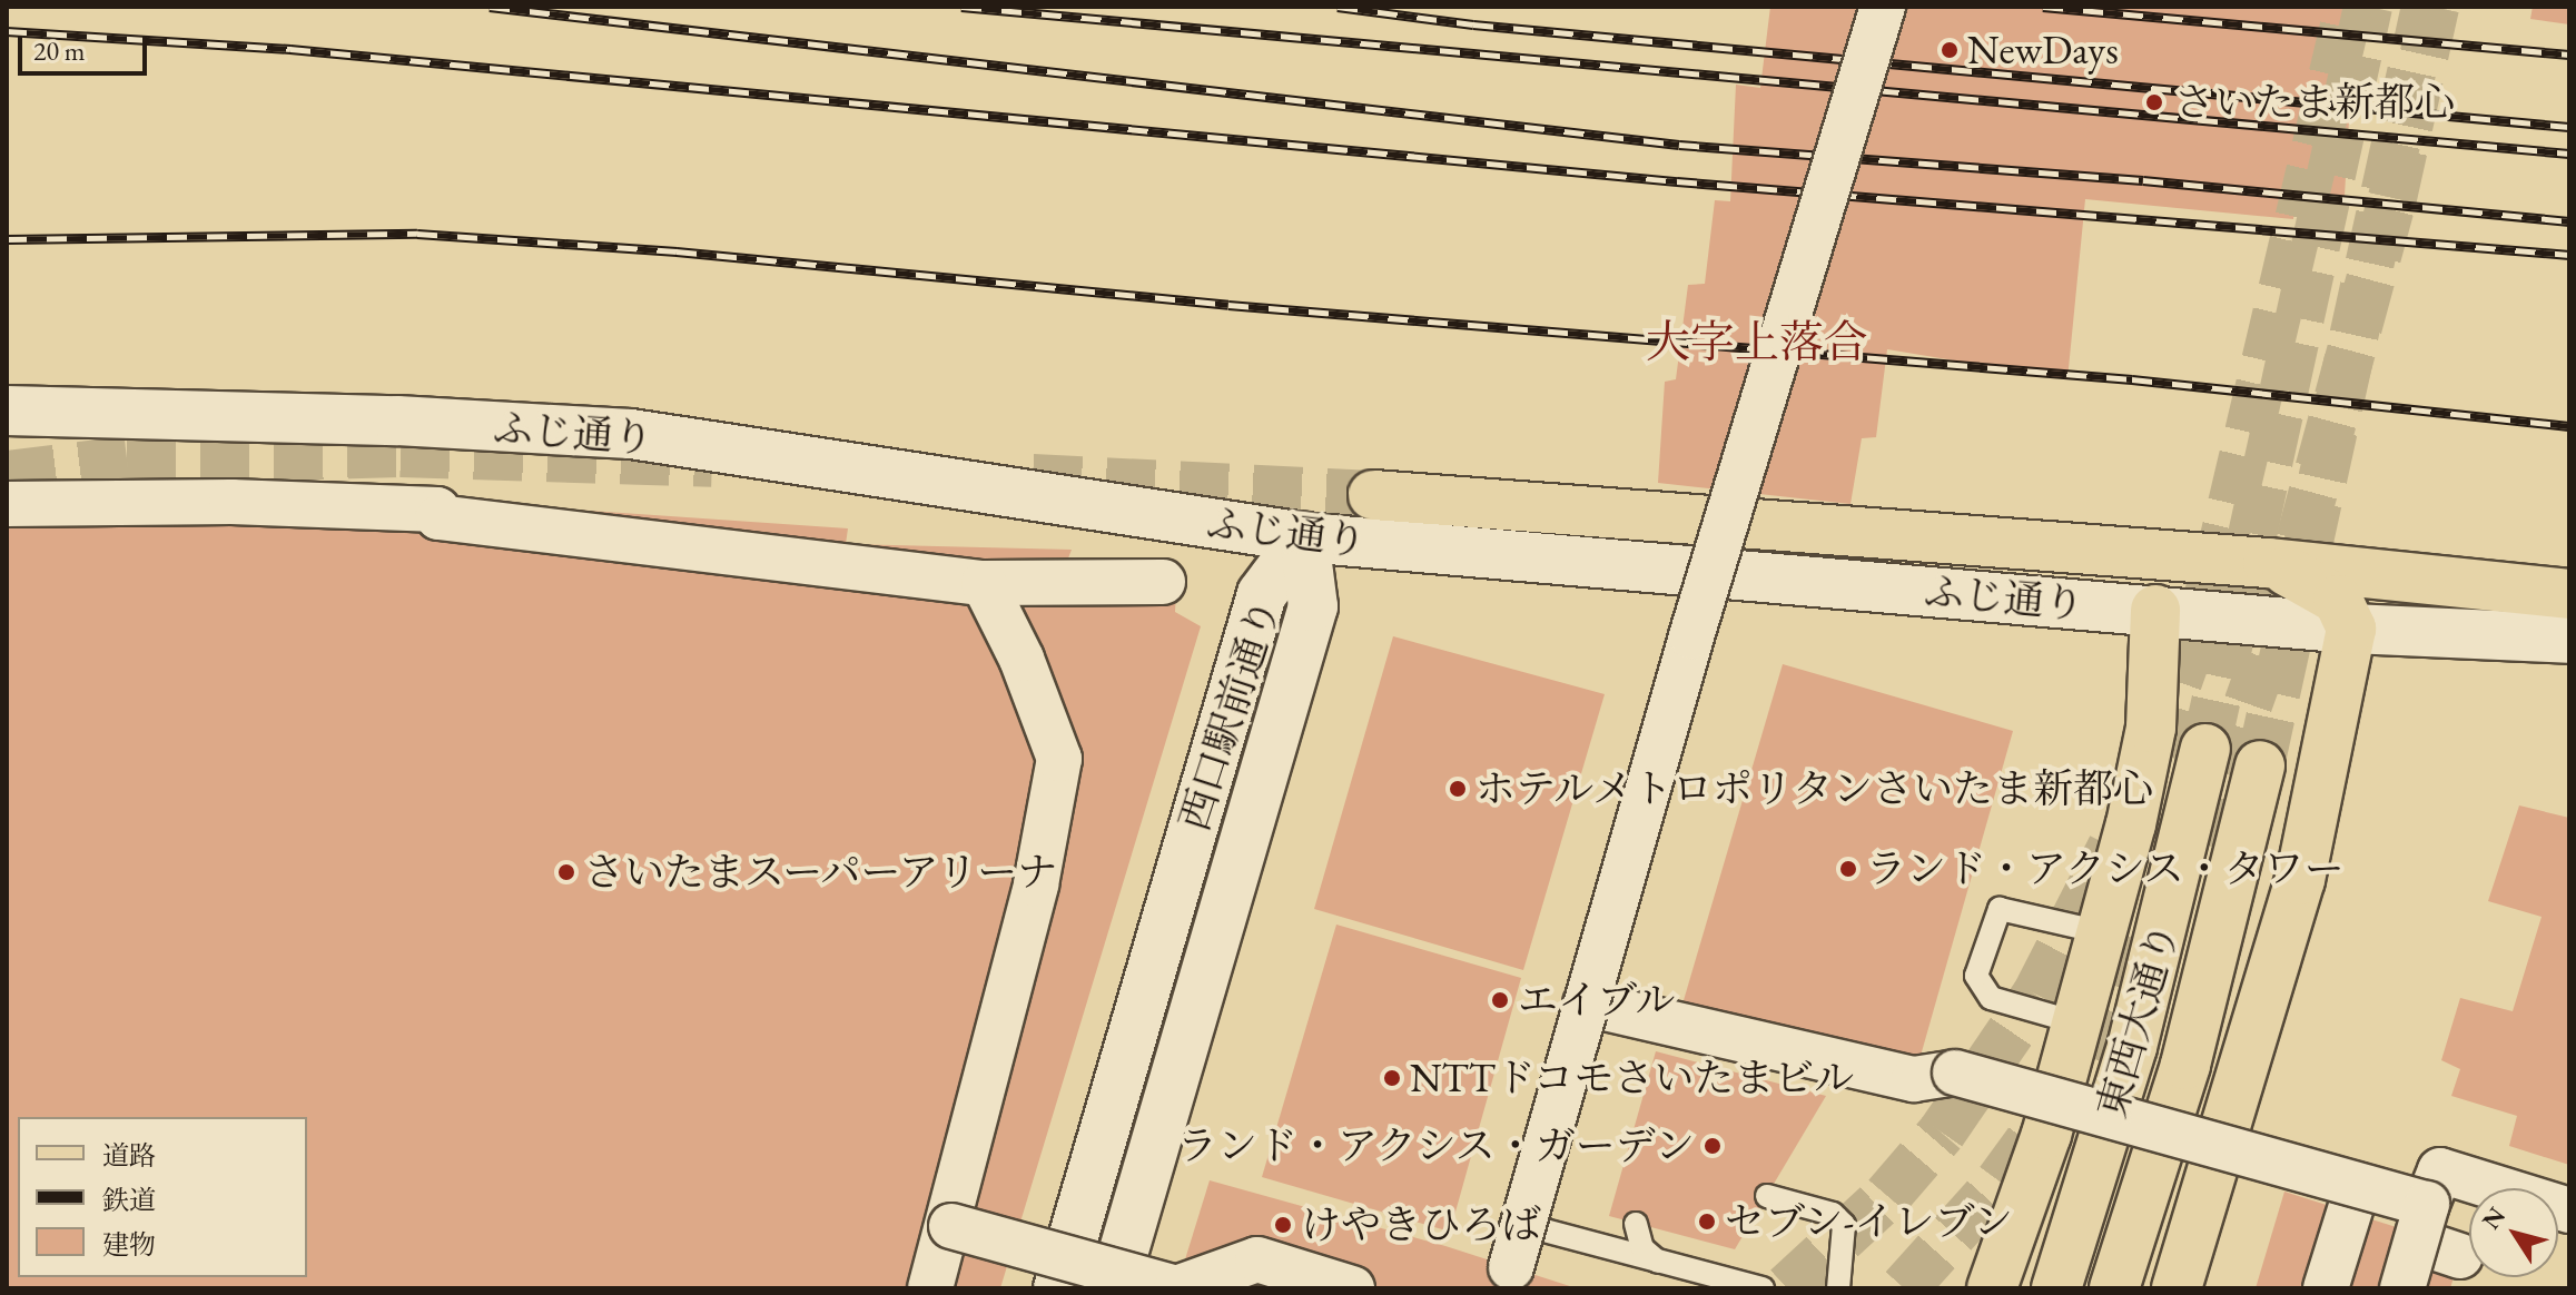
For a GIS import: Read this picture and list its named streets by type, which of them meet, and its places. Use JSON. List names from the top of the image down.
{
  "streets": {
    "main road": ["ふじ通り", "西口駅前通り", "東西大通り"]
  },
  "crossings": [
    ["ふじ通り", "西口駅前通り"]
  ],
  "districts": ["大字上落合"],
  "places": [
    "NewDays",
    "さいたま新都心",
    "ホテルメトロポリタンさいたま新都心",
    "ランド・アクシス・タワー",
    "さいたまスーパーアリーナ",
    "エイブル",
    "NTTドコモさいたまビル",
    "ランド・アクシス・ガーデン",
    "セブン-イレブン",
    "けやきひろば"
  ],
  "legend": ["道路", "鉄道", "建物"],
  "scale_bar": "20 m",
  "north": "top left"
}
